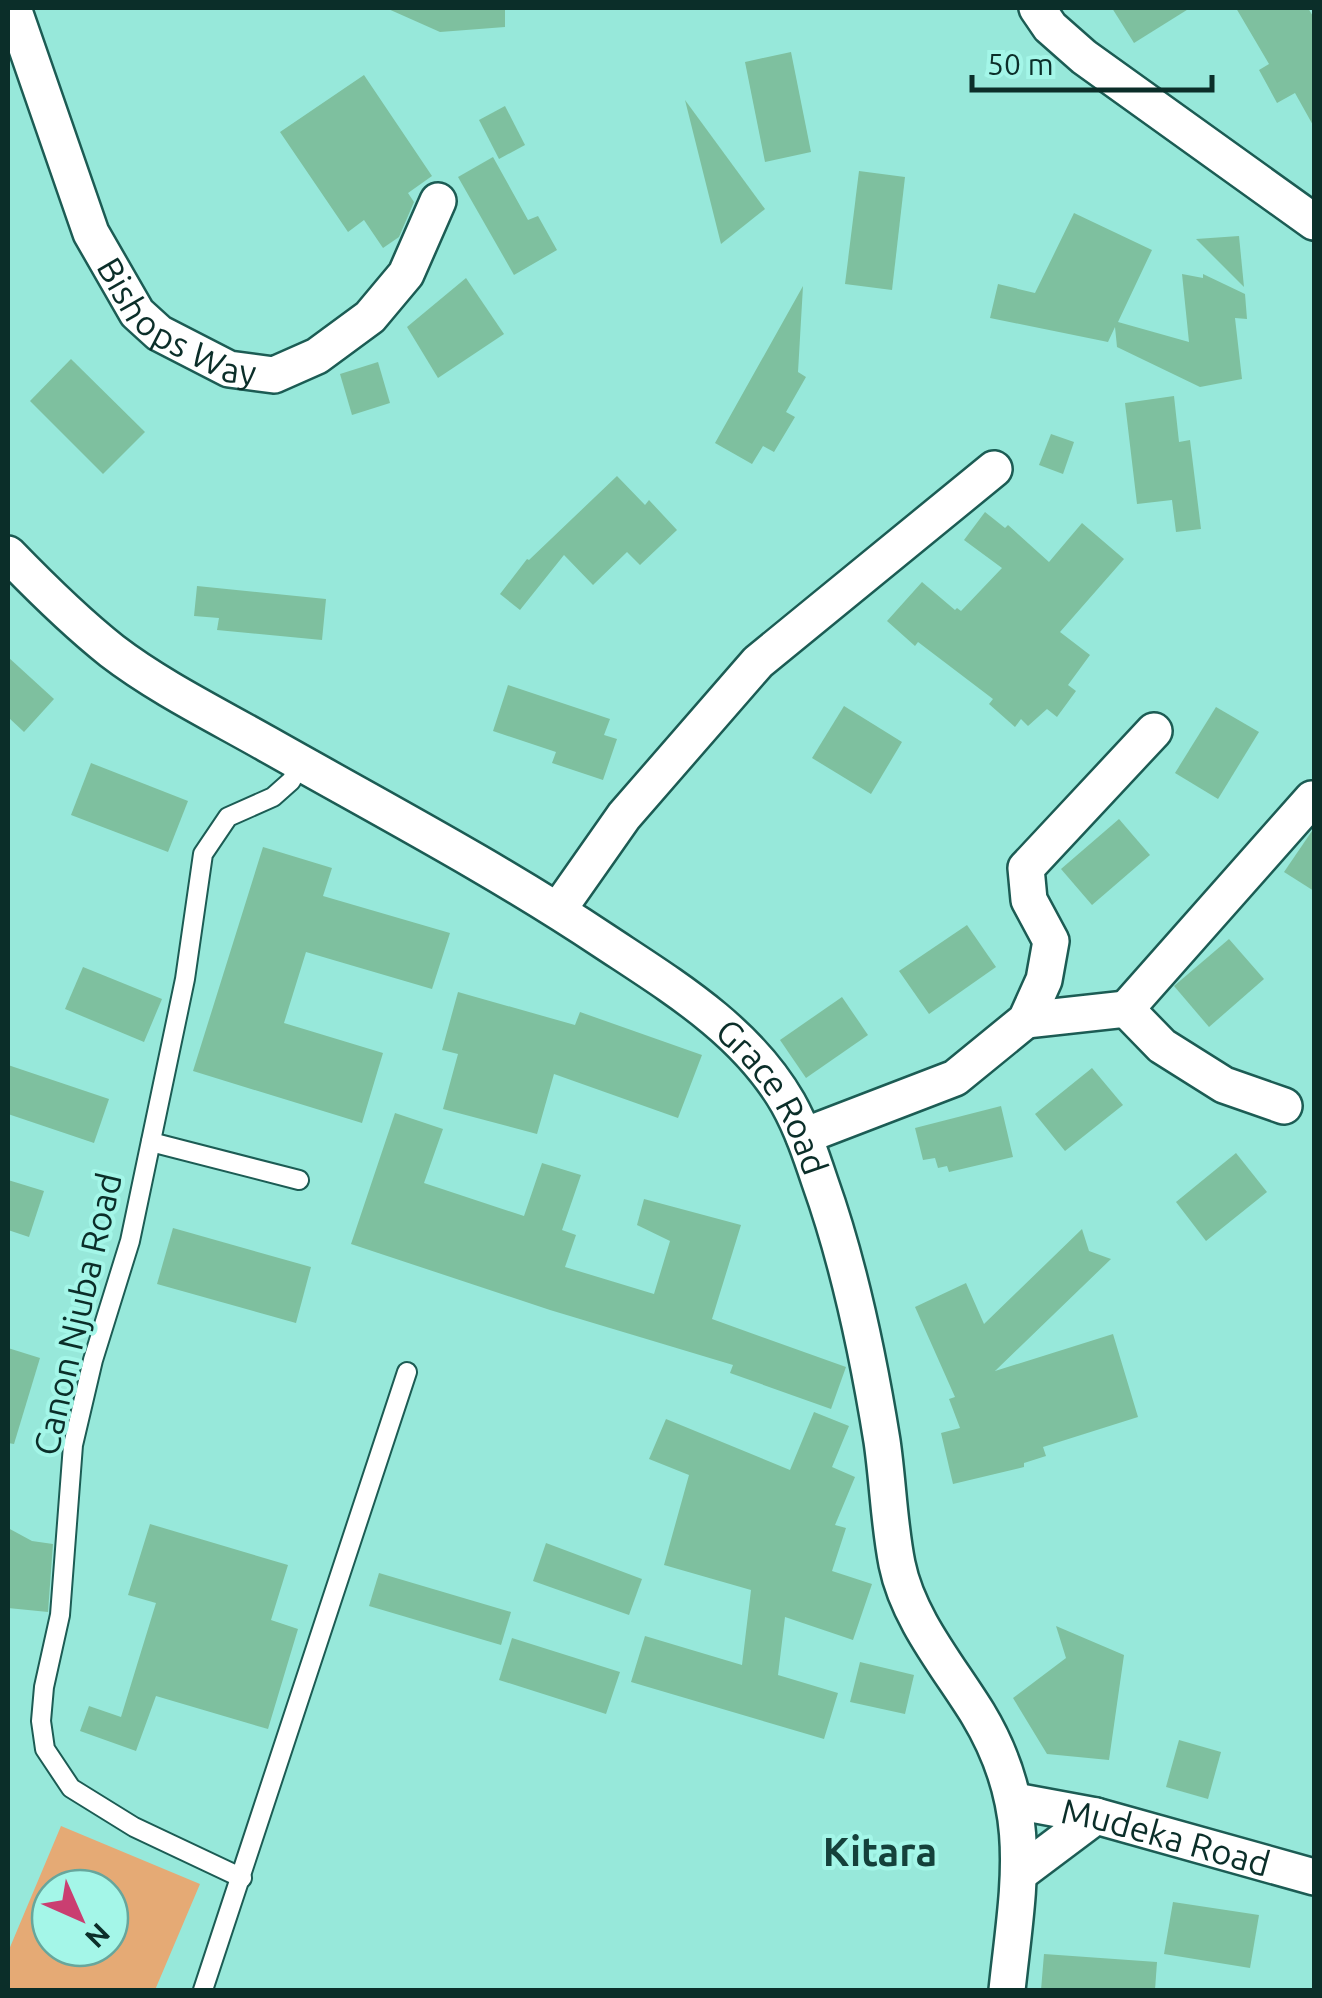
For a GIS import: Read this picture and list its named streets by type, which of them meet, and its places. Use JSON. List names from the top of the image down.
{
  "streets": {
    "street": ["Bishops Way", "Grace Road", "Mudeka Road"],
    "lane": ["Canon Njuba Road"]
  },
  "crossings": [
    ["Grace Road", "Canon Njuba Road"],
    ["Grace Road", "Mudeka Road"]
  ],
  "districts": ["Kitara"],
  "scale_bar": "50 m",
  "north": "bottom right"
}
